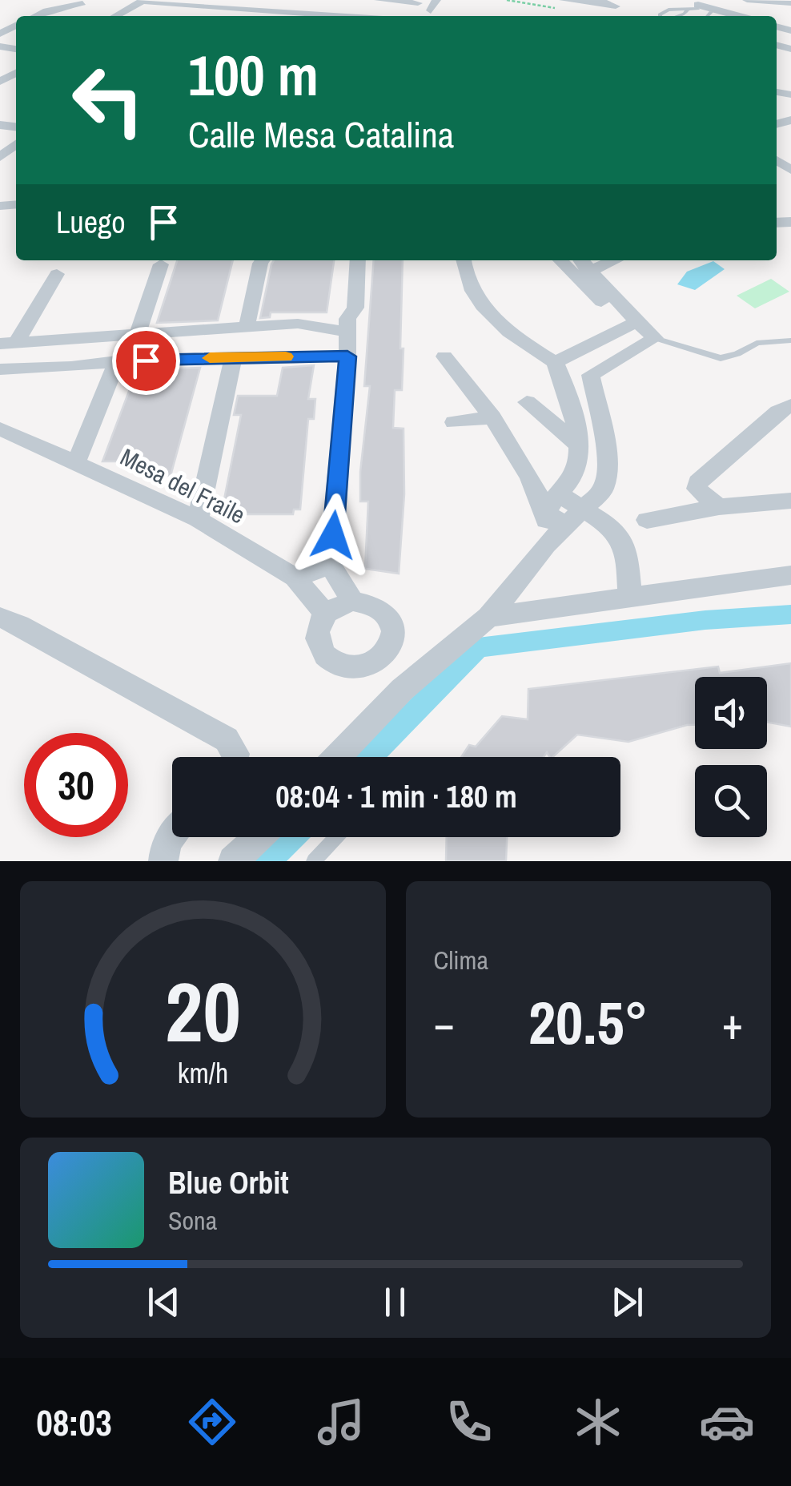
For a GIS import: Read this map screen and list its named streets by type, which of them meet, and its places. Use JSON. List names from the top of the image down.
{
  "streets": {
    "street": ["Mesa del Fraile"]
  },
  "page": {
    "turn": ["100 m", "Calle Mesa Catalina"],
    "then": "Luego",
    "limit": "30",
    "trip": "08:04 · 1 min · 180 m",
    "tile": "Clima",
    "heat": ["−", "20.5°", "+"],
    "song": ["Blue Orbit", "Sona"],
    "tabs": "08:03",
    "gauge": ["20", "km/h"]
  }
}
